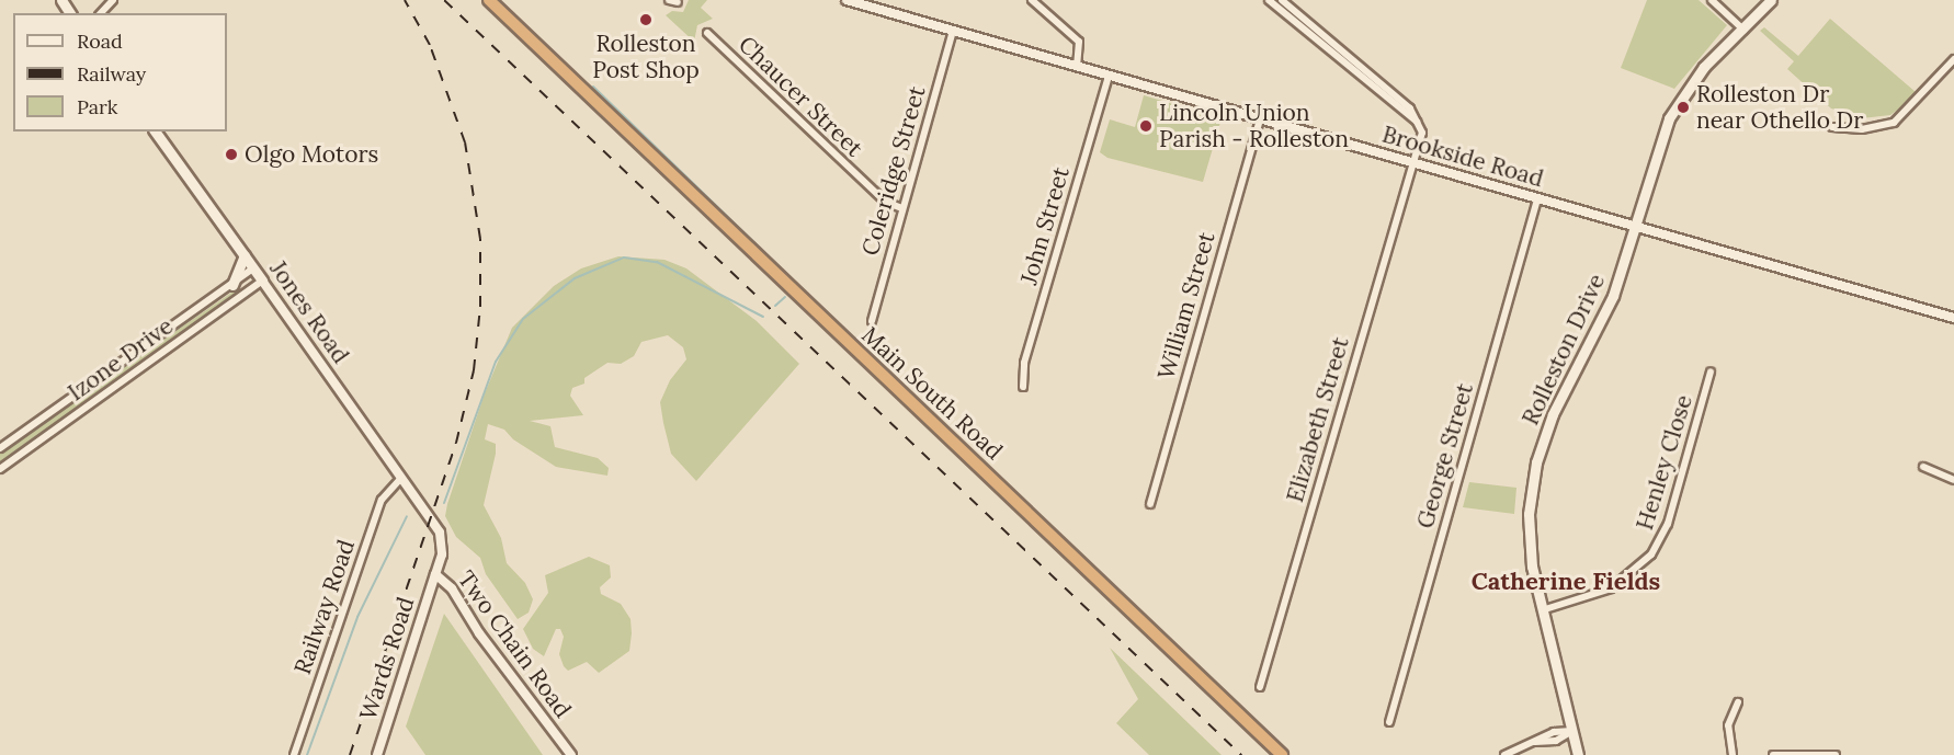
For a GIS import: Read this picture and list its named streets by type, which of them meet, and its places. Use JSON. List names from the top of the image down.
{
  "streets": {
    "highway": ["Main South Road"],
    "main road": ["Jones Road", "Rolleston Drive"],
    "street": [
      "Chaucer Street",
      "Brookside Road",
      "Coleridge Street",
      "John Street",
      "William Street",
      "Izone Drive",
      "Elizabeth Street",
      "George Street",
      "Henley Close",
      "Railway Road",
      "Two Chain Road",
      "Wards Road"
    ]
  },
  "crossings": [
    ["Chaucer Street", "Coleridge Street"],
    ["Brookside Road", "Coleridge Street"],
    ["Brookside Road", "John Street"],
    ["Brookside Road", "William Street"],
    ["Brookside Road", "Rolleston Drive"],
    ["Brookside Road", "Elizabeth Street"],
    ["Brookside Road", "George Street"],
    ["Jones Road", "Izone Drive"],
    ["Jones Road", "Railway Road"],
    ["Jones Road", "Two Chain Road"],
    ["Rolleston Drive", "Henley Close"],
    ["Two Chain Road", "Wards Road"]
  ],
  "districts": ["Catherine Fields"],
  "places": [
    "Rolleston Post Shop",
    "Rolleston Dr near Othello Dr",
    "Lincoln Union Parish - Rolleston",
    "Olgo Motors"
  ],
  "legend": ["Road", "Railway", "Park"]
}
